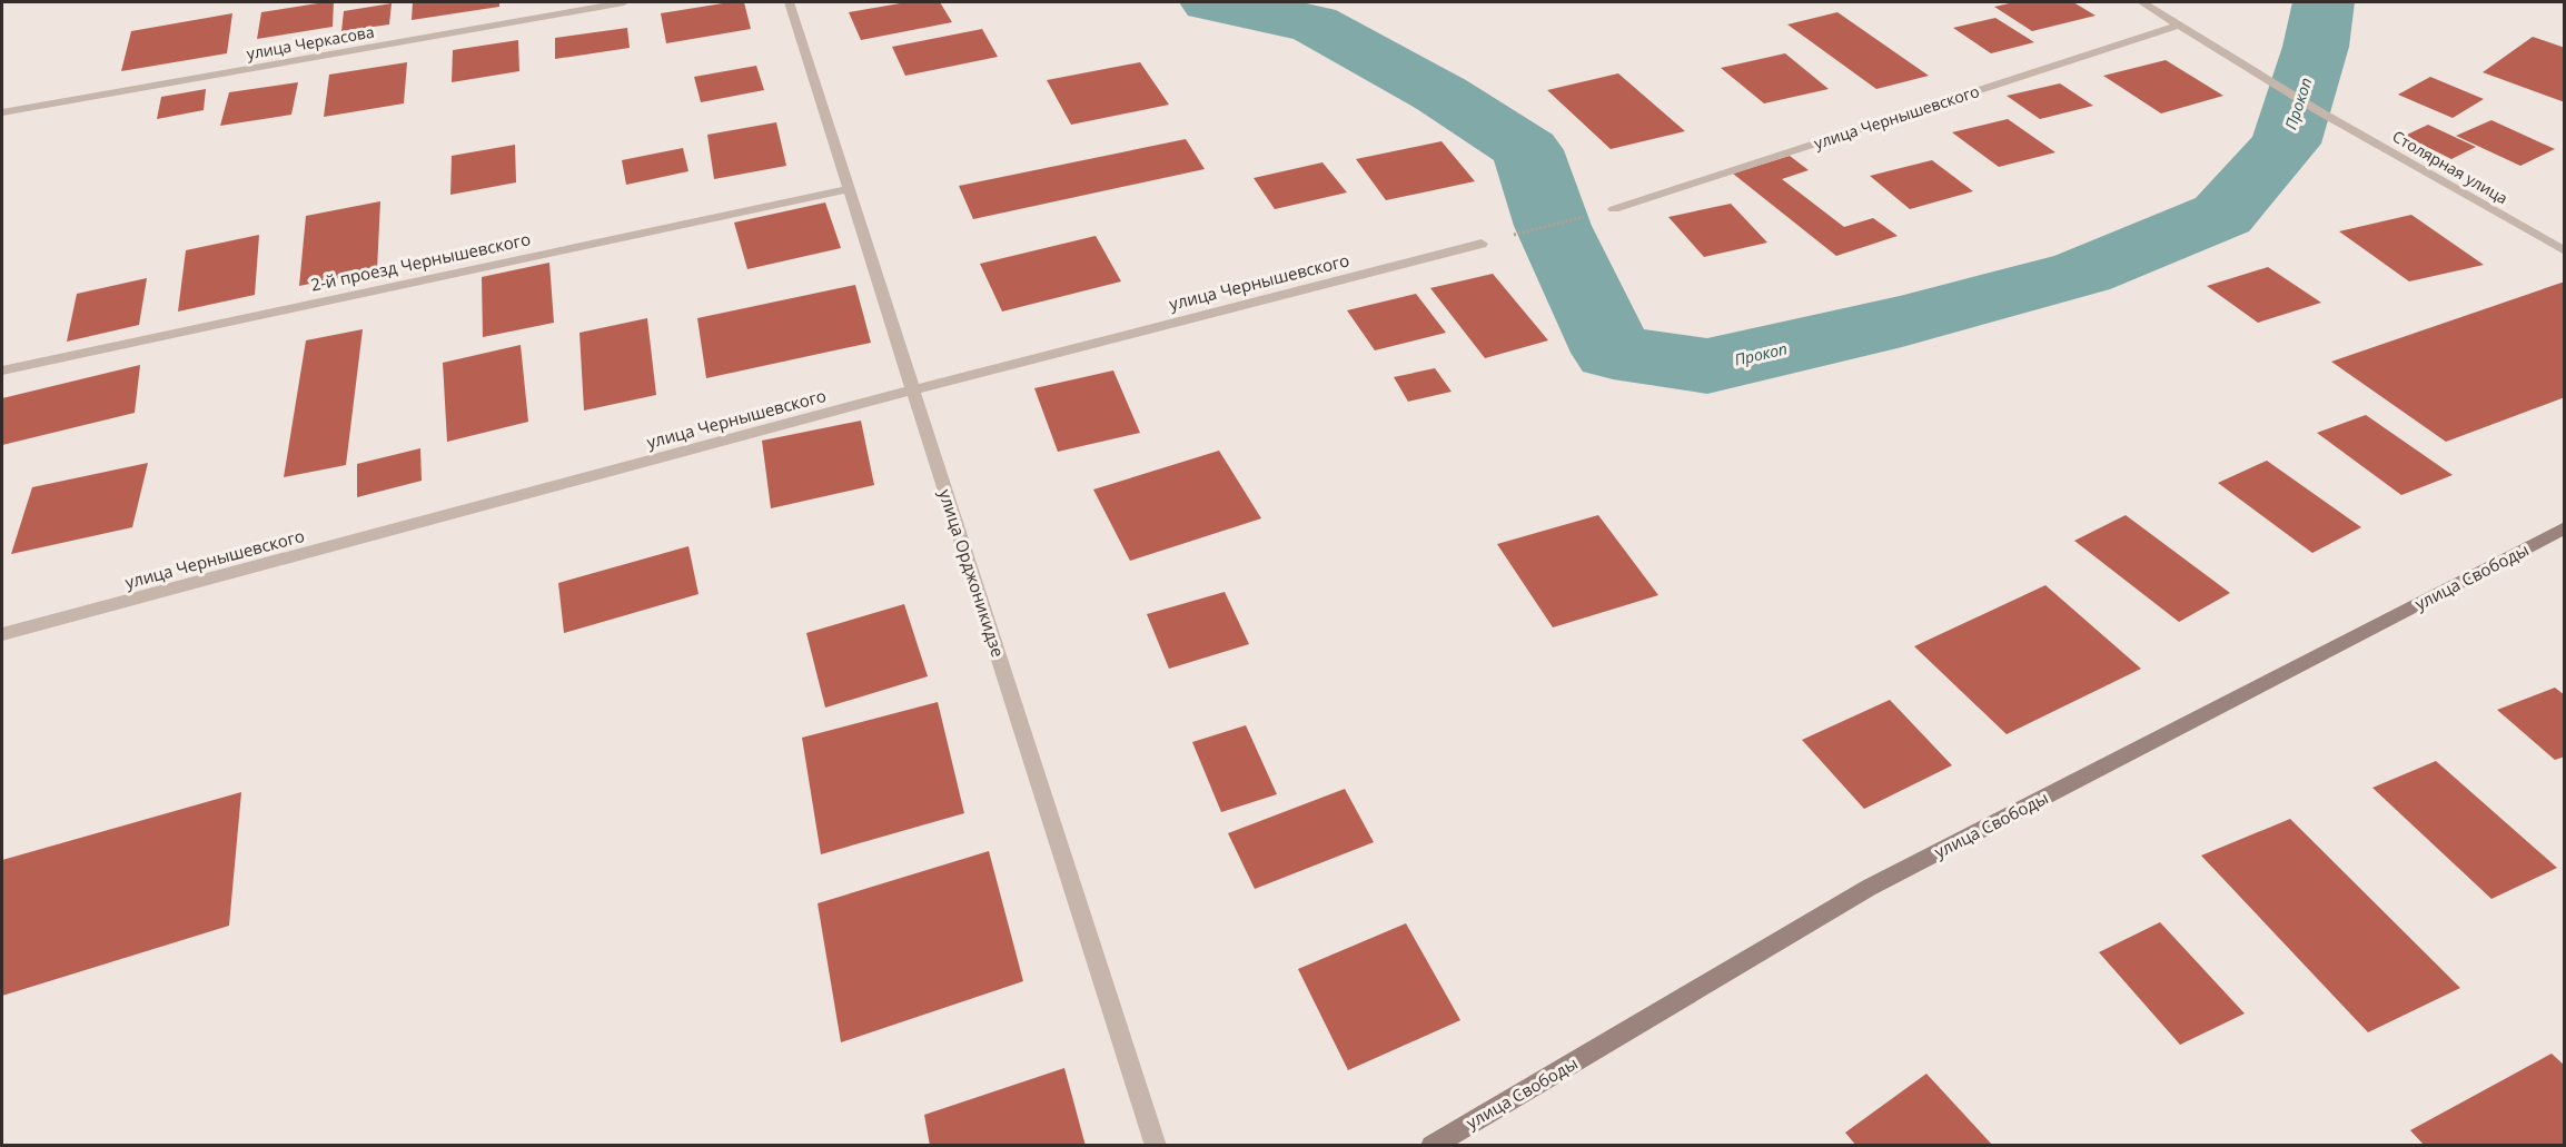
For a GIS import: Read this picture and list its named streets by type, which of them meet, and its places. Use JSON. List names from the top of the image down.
{
  "streets": {
    "main road": ["улица Свободы"],
    "street": [
      "улица Черкасова",
      "улица Чернышевского",
      "Столярная улица",
      "2-й проезд Чернышевского",
      "улица Орджоникидзе"
    ]
  },
  "crossings": [
    ["улица Чернышевского", "Столярная улица"],
    ["улица Чернышевского", "улица Орджоникидзе"],
    ["2-й проезд Чернышевского", "улица Орджоникидзе"]
  ],
  "water": ["Прокоп"]
}
